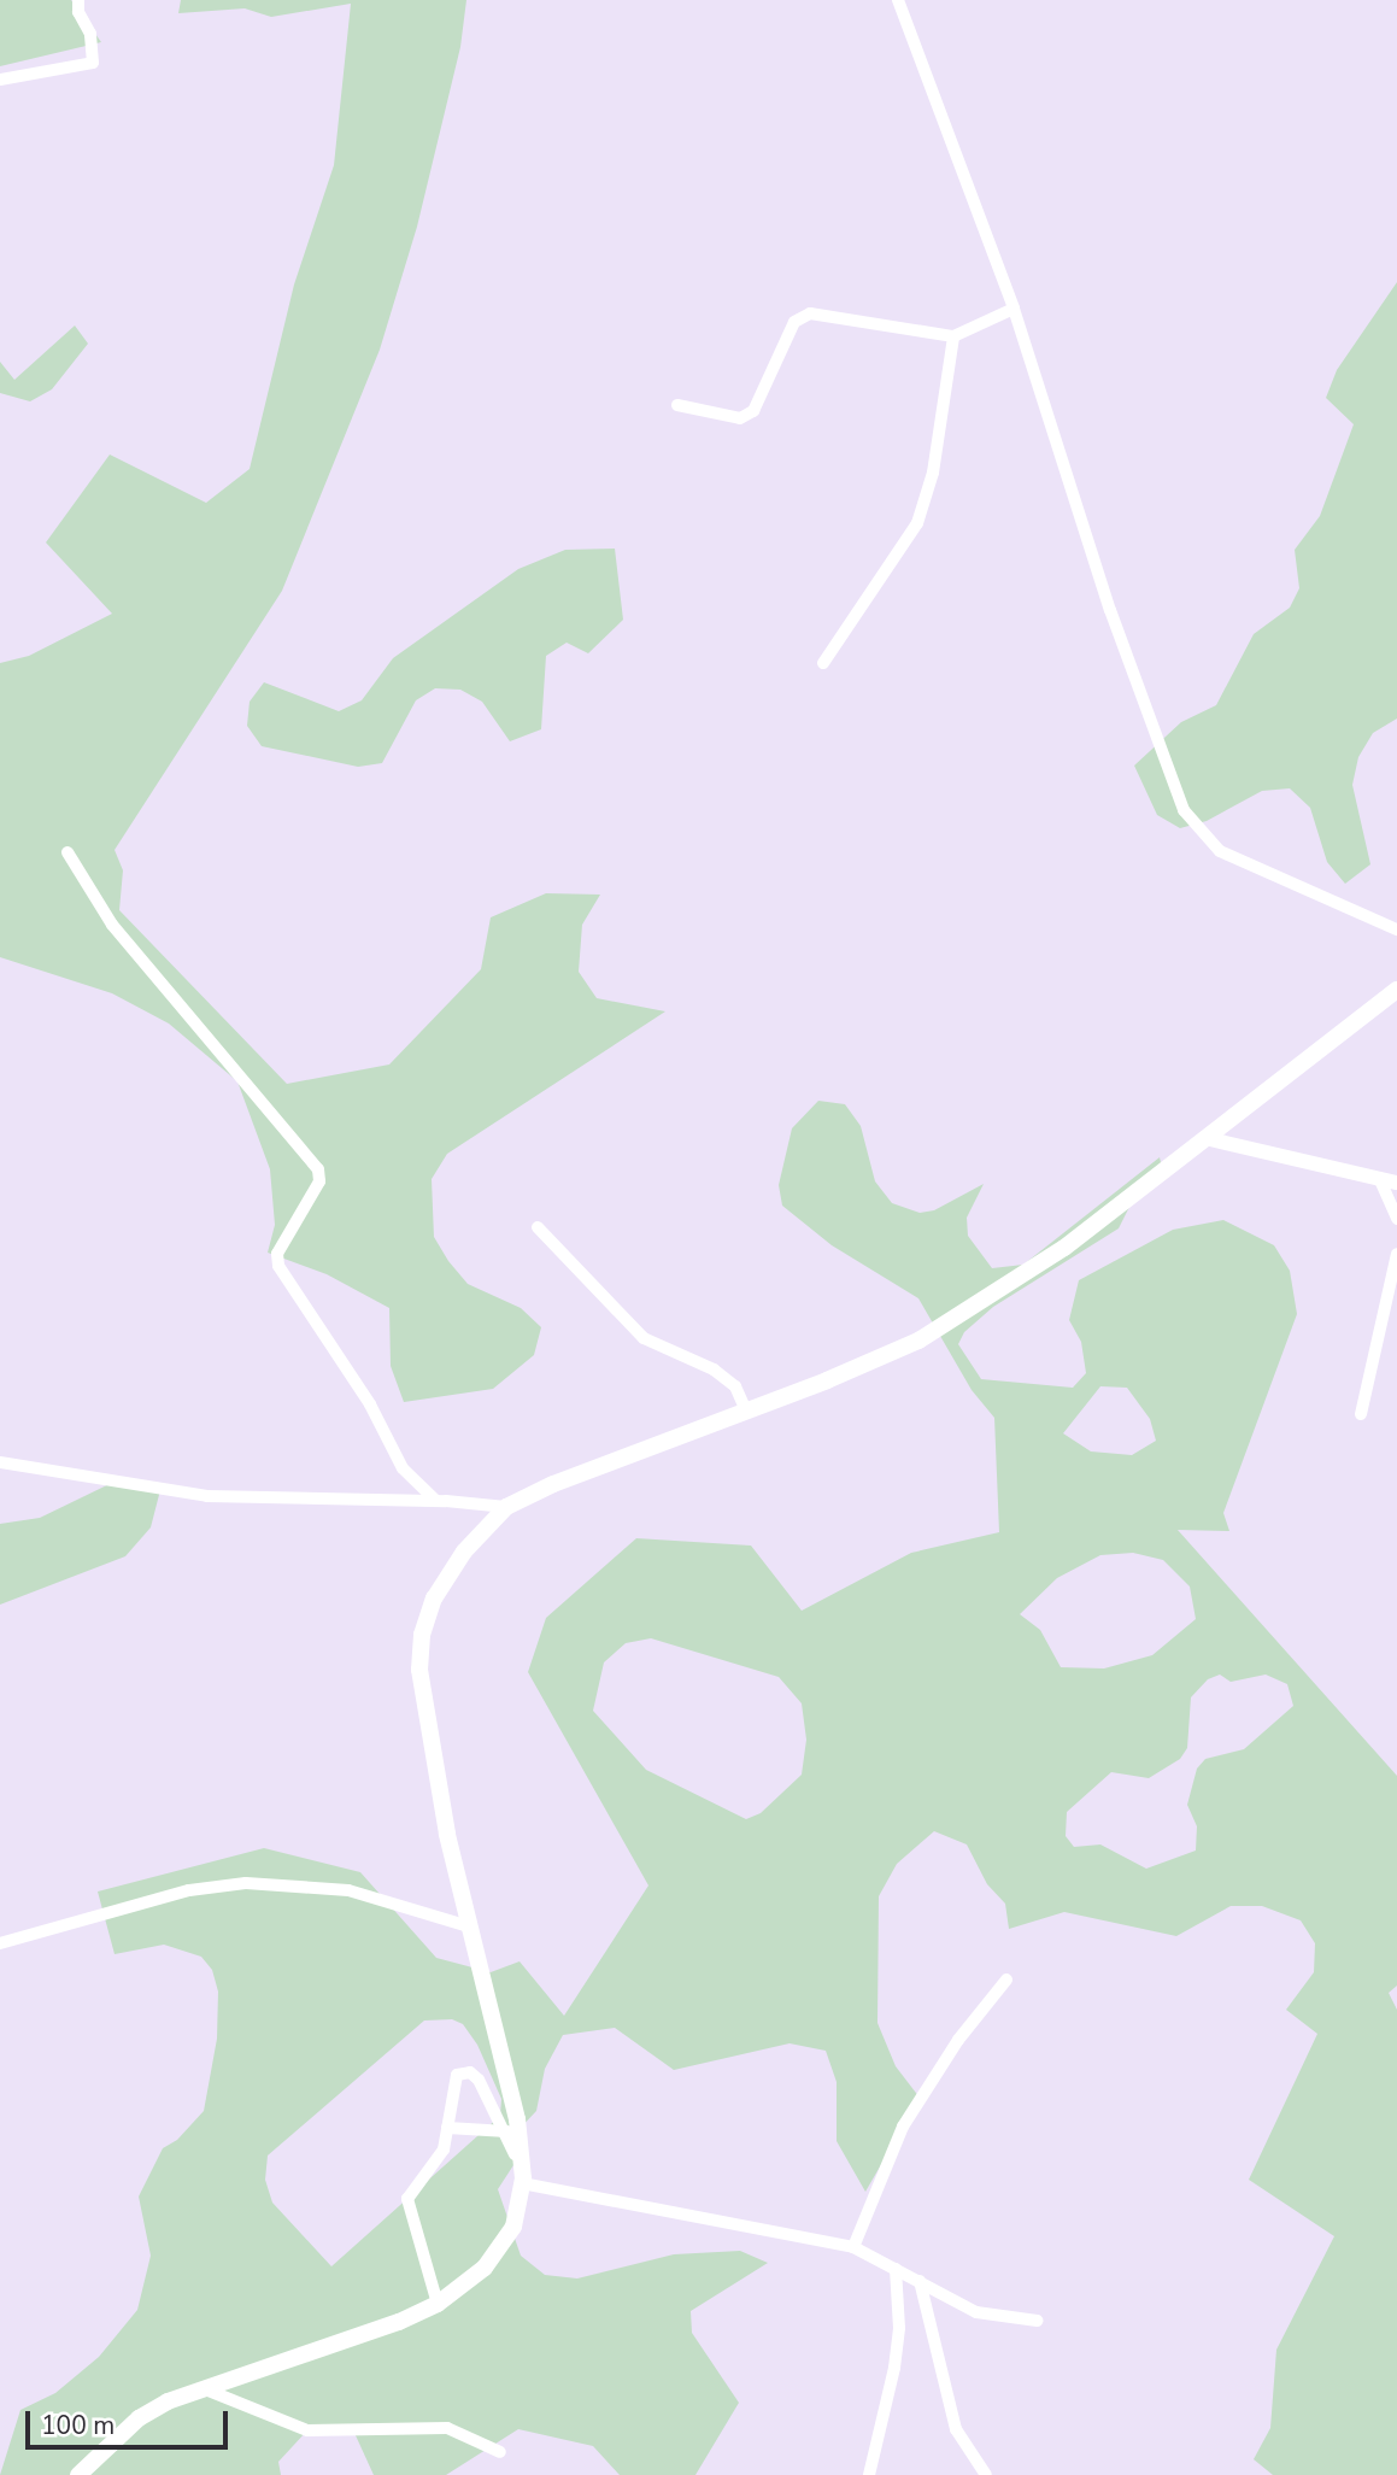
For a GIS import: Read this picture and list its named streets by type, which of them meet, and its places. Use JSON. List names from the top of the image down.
{
  "scale_bar": "100 m"
}
